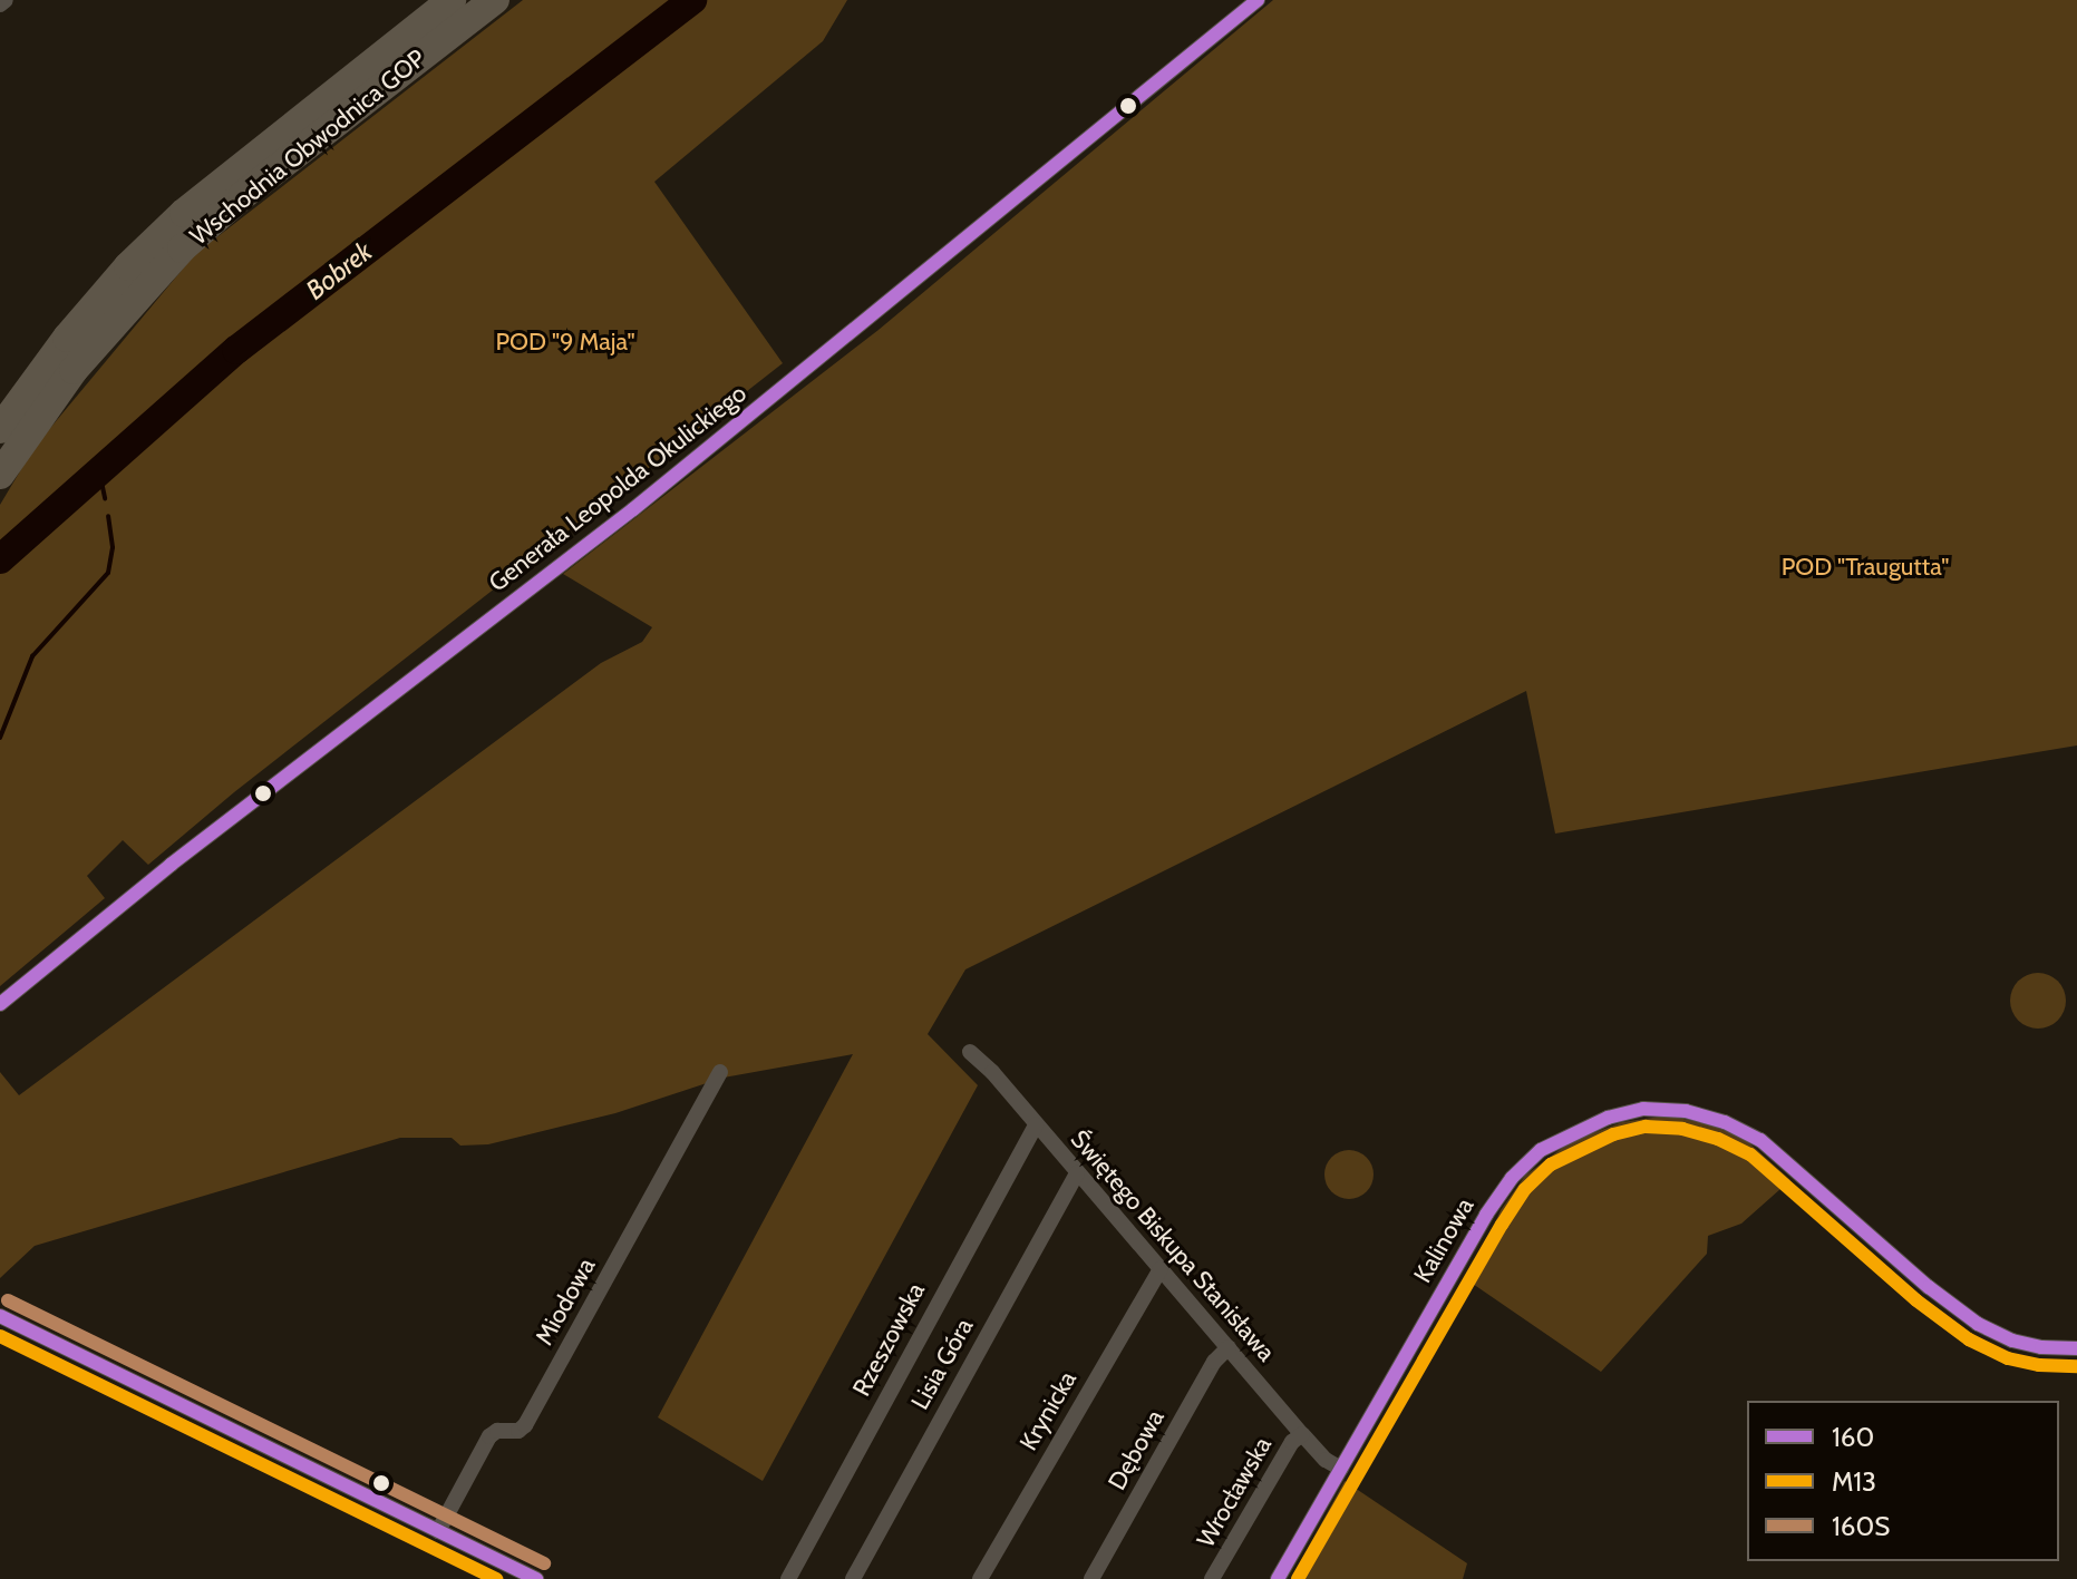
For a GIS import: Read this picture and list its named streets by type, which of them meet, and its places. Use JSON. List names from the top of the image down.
{
  "streets": {
    "highway": ["Wschodnia Obwodnica GOP"],
    "street": [
      "Generała Leopolda Okulickiego",
      "Kalinowa",
      "Świętego Biskupa Stanisława",
      "Miodowa",
      "Rzeszowska",
      "Lisia Góra",
      "Krynicka",
      "Dębowa",
      "Wrocławska"
    ]
  },
  "crossings": [
    ["Kalinowa", "Świętego Biskupa Stanisława"],
    ["Świętego Biskupa Stanisława", "Rzeszowska"],
    ["Świętego Biskupa Stanisława", "Lisia Góra"],
    ["Świętego Biskupa Stanisława", "Krynicka"],
    ["Świętego Biskupa Stanisława", "Dębowa"],
    ["Świętego Biskupa Stanisława", "Wrocławska"]
  ],
  "water": ["Bobrek"],
  "parks": ["POD \"9 Maja\"", "POD \"Traugutta\""],
  "lines": ["transit line 160", "transit line M13", "transit line 160S"],
  "legend": ["160", "M13", "160S"]
}
